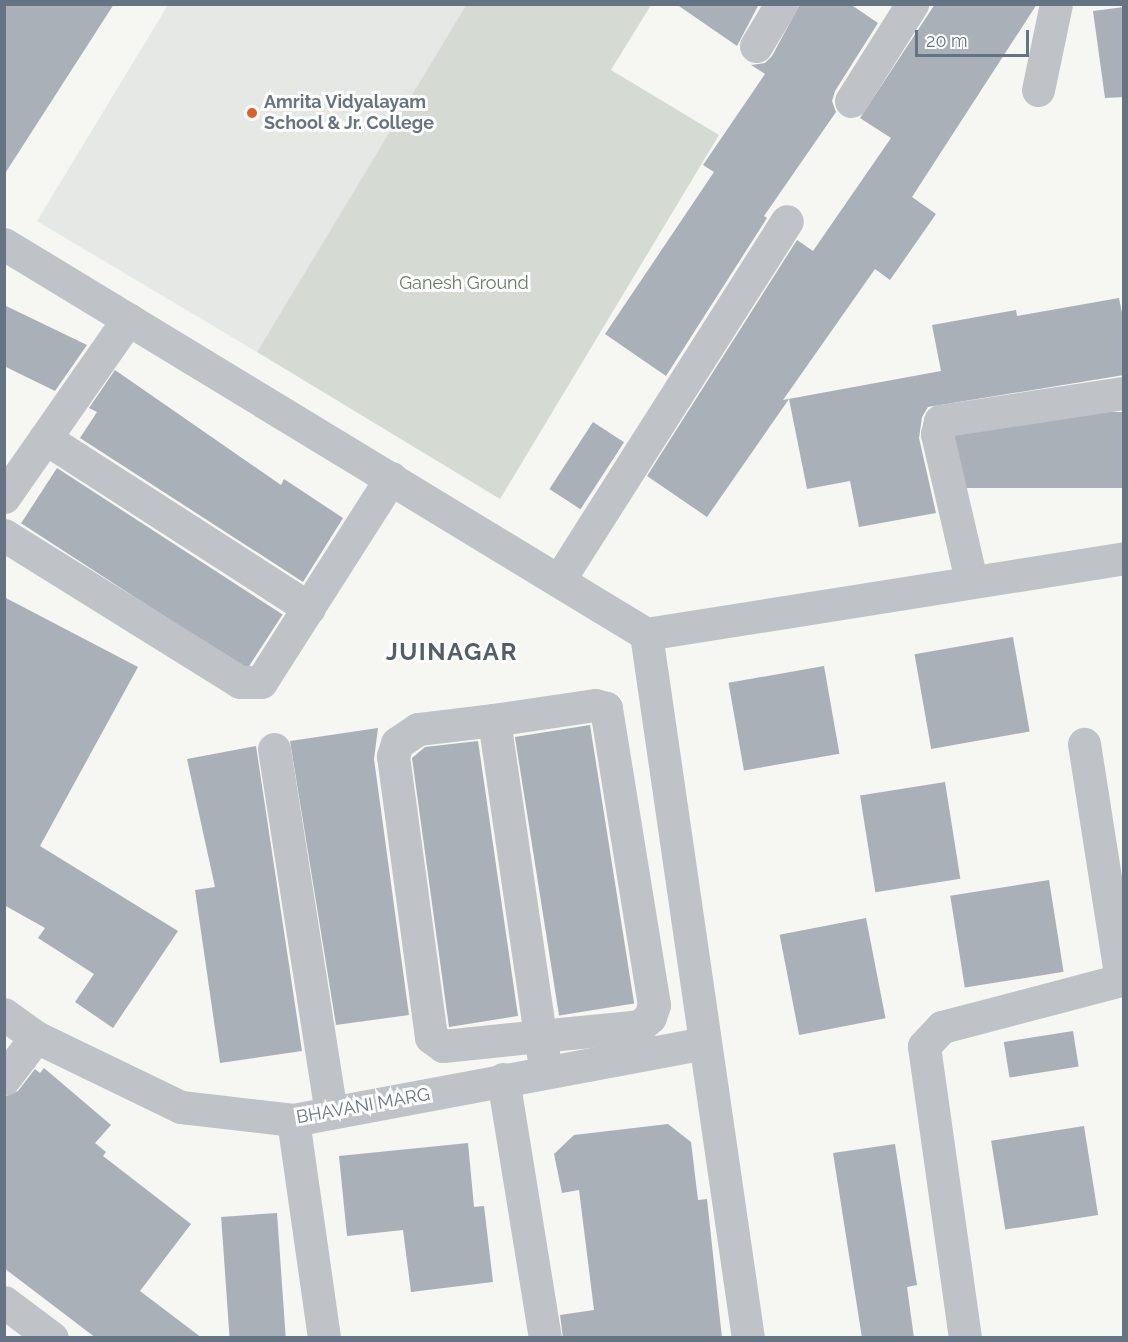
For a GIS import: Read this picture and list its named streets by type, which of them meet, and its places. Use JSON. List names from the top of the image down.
{
  "streets": {
    "street": ["BHAVANI MARG"]
  },
  "districts": ["JUINAGAR"],
  "parks": ["Ganesh Ground"],
  "places": ["Amrita Vidyalayam School & Jr. College"],
  "scale_bar": "20 m"
}
